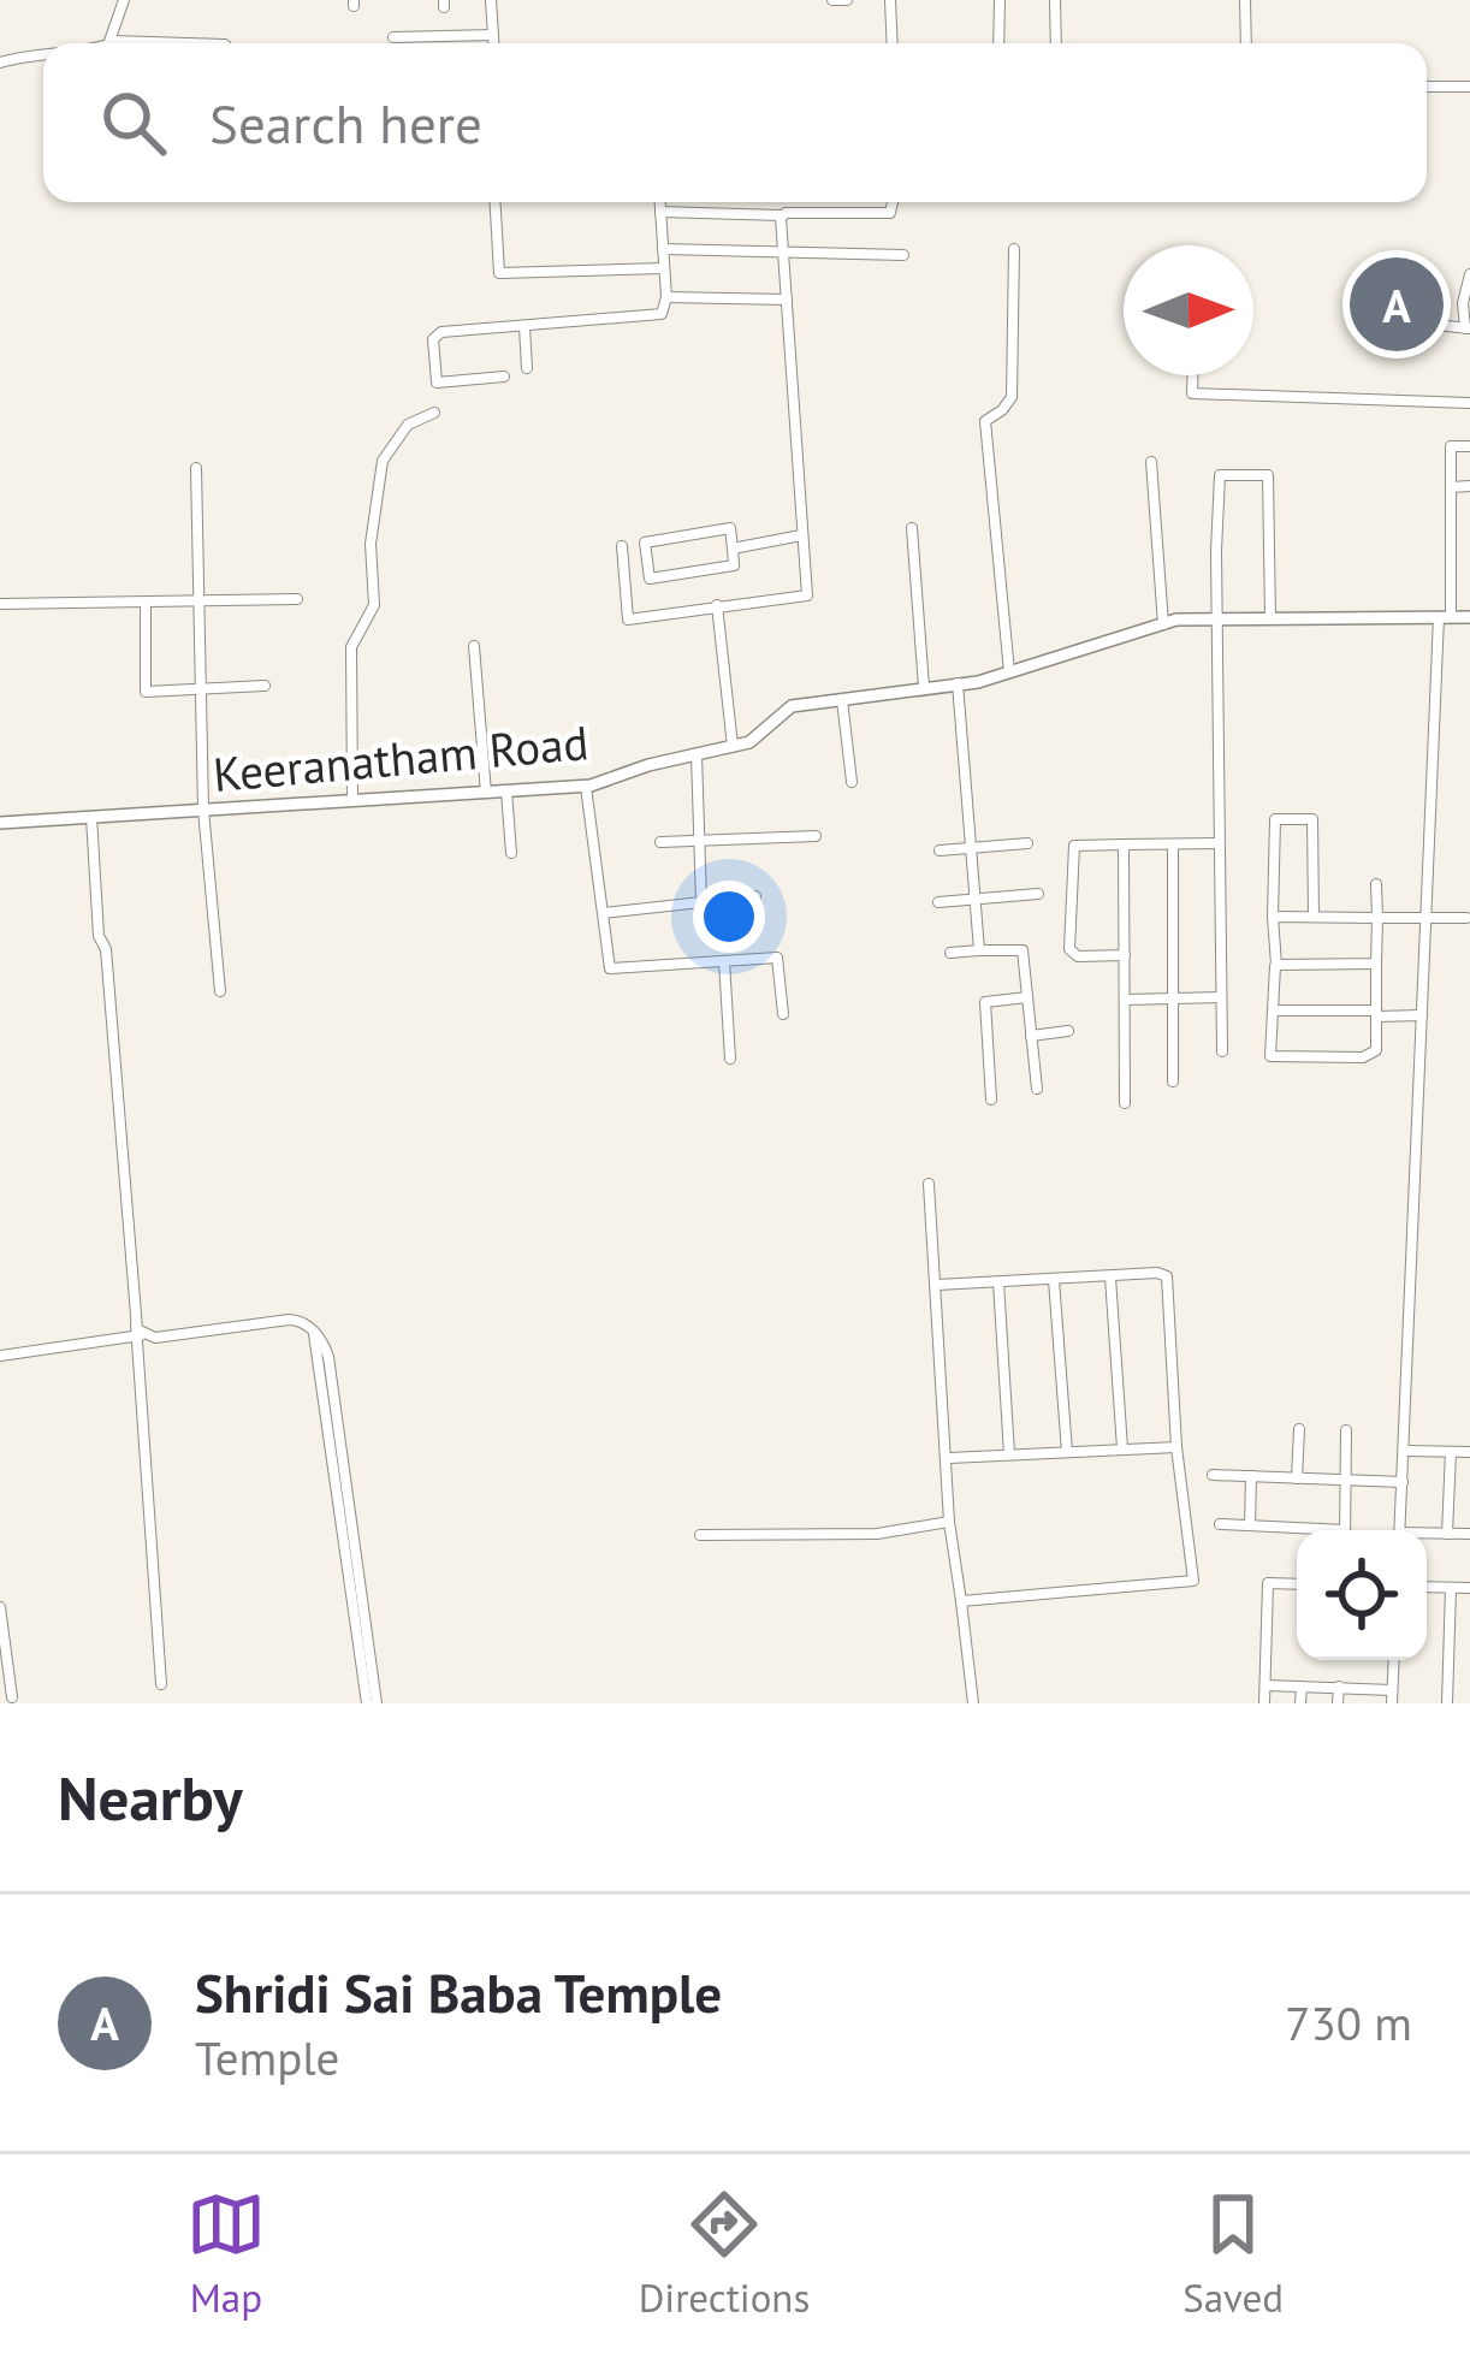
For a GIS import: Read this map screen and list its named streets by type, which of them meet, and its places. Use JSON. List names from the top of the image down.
{
  "streets": {
    "street": ["Keeranatham Road"]
  },
  "north": "right",
  "page": {
    "search": "Search here",
    "pins": "A",
    "heading": "Nearby",
    "list": [
      {
        "mark": "A",
        "name": "Shridi Sai Baba Temple",
        "note": "Temple",
        "value": "730 m"
      }
    ],
    "nav": ["Map", "Directions", "Saved"]
  }
}
